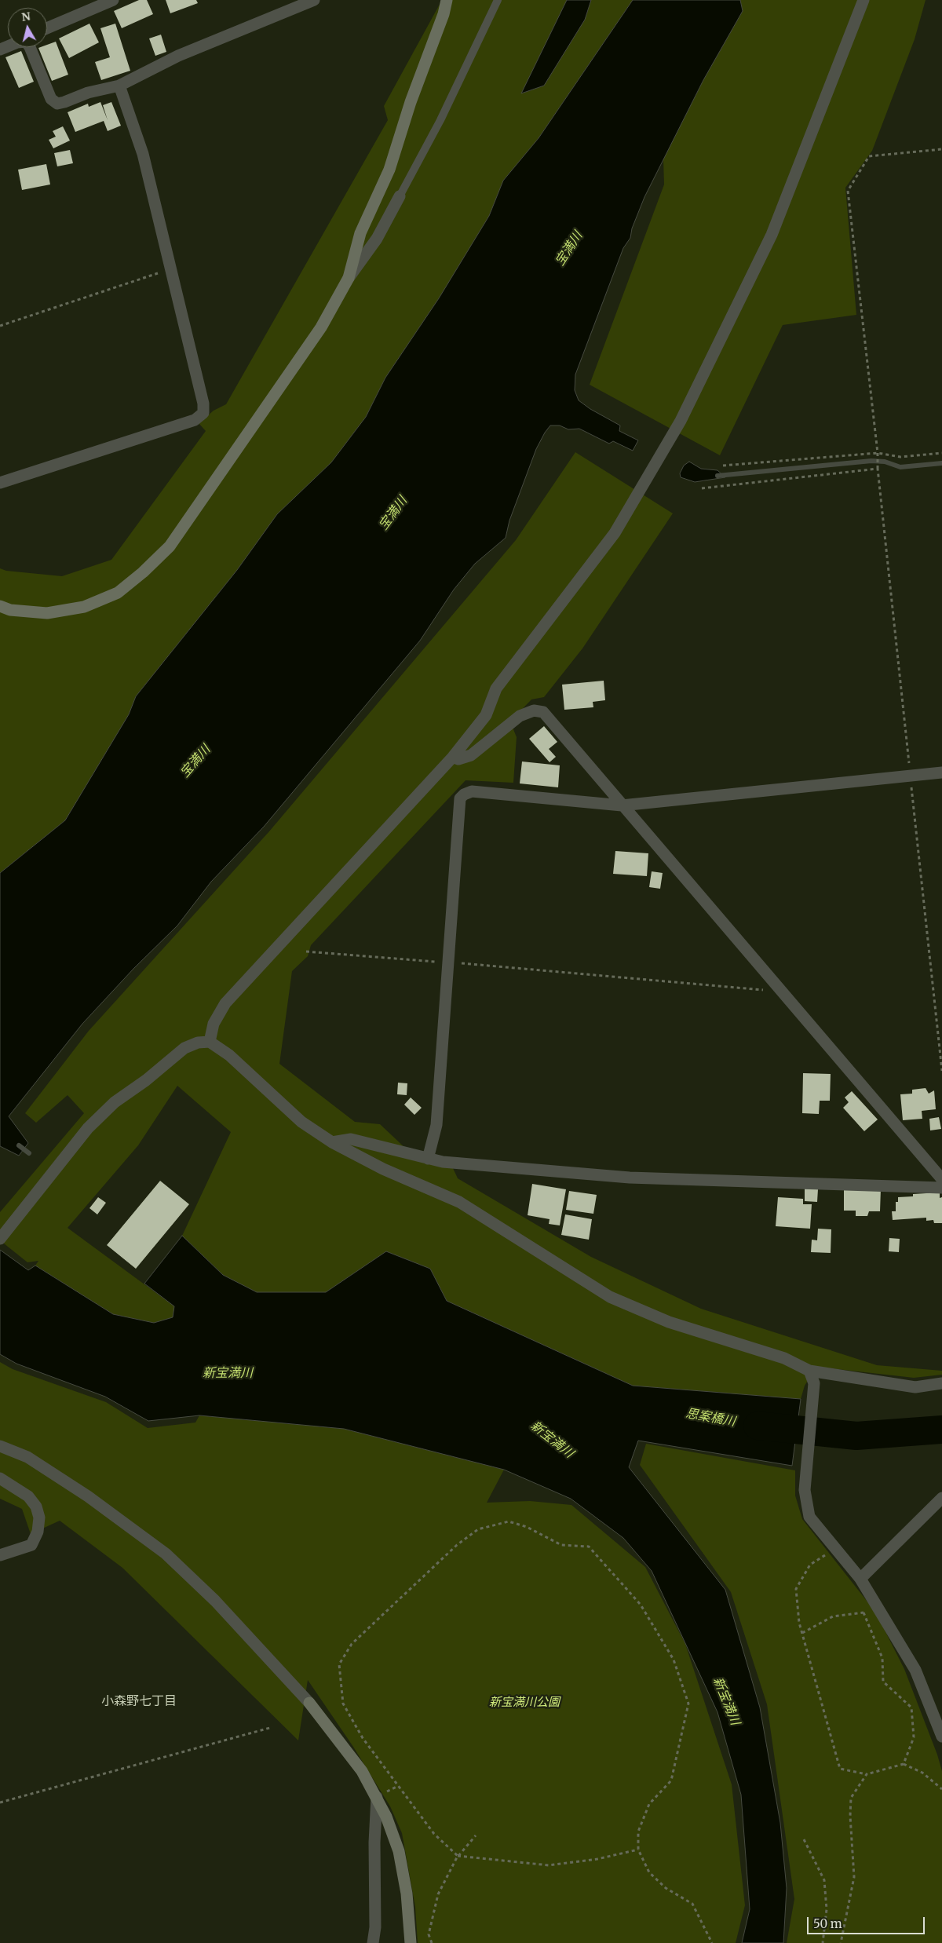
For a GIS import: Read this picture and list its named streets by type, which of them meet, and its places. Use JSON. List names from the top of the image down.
{
  "districts": ["小森野七丁目"],
  "water": ["宝満川", "新宝満川", "思案橋川"],
  "parks": ["新宝満川公園"],
  "scale_bar": "50 m",
  "north": "top"
}
